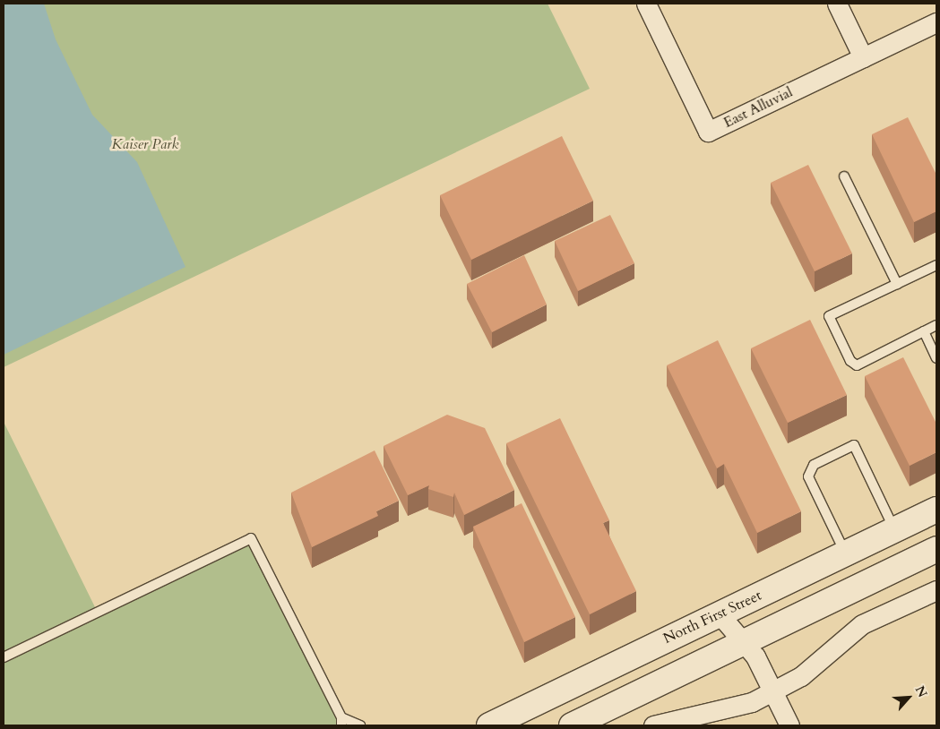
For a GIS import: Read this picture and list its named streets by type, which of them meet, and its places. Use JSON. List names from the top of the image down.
{
  "streets": {
    "main road": ["North First Street"],
    "street": ["East Alluvial"]
  },
  "parks": ["Kaiser Park"],
  "north": "top right"
}
